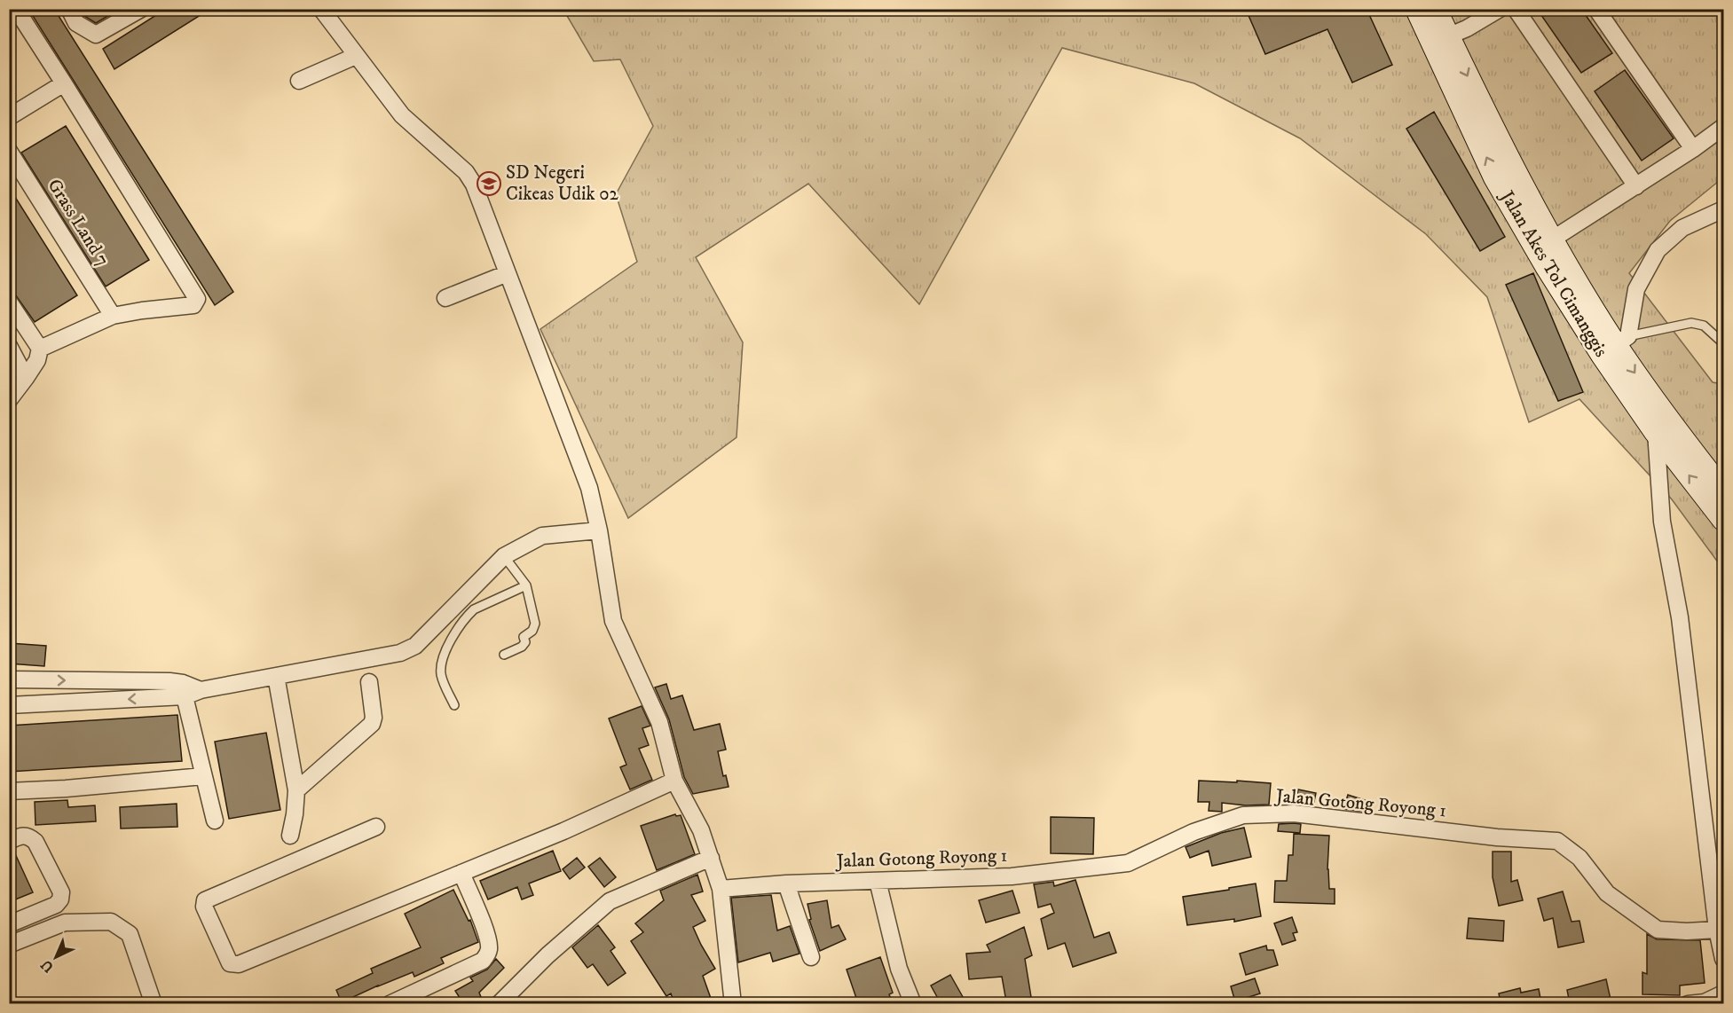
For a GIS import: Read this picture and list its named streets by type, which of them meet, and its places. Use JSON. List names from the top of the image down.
{
  "streets": {
    "main road": ["Jalan Akes Tol Cimanggis"],
    "street": ["Grass Land 7", "Jalan Gotong Royong 1"]
  },
  "places": {
    "school or university": ["SD Negeri Cikeas Udik 02"]
  },
  "north": "bottom left"
}
